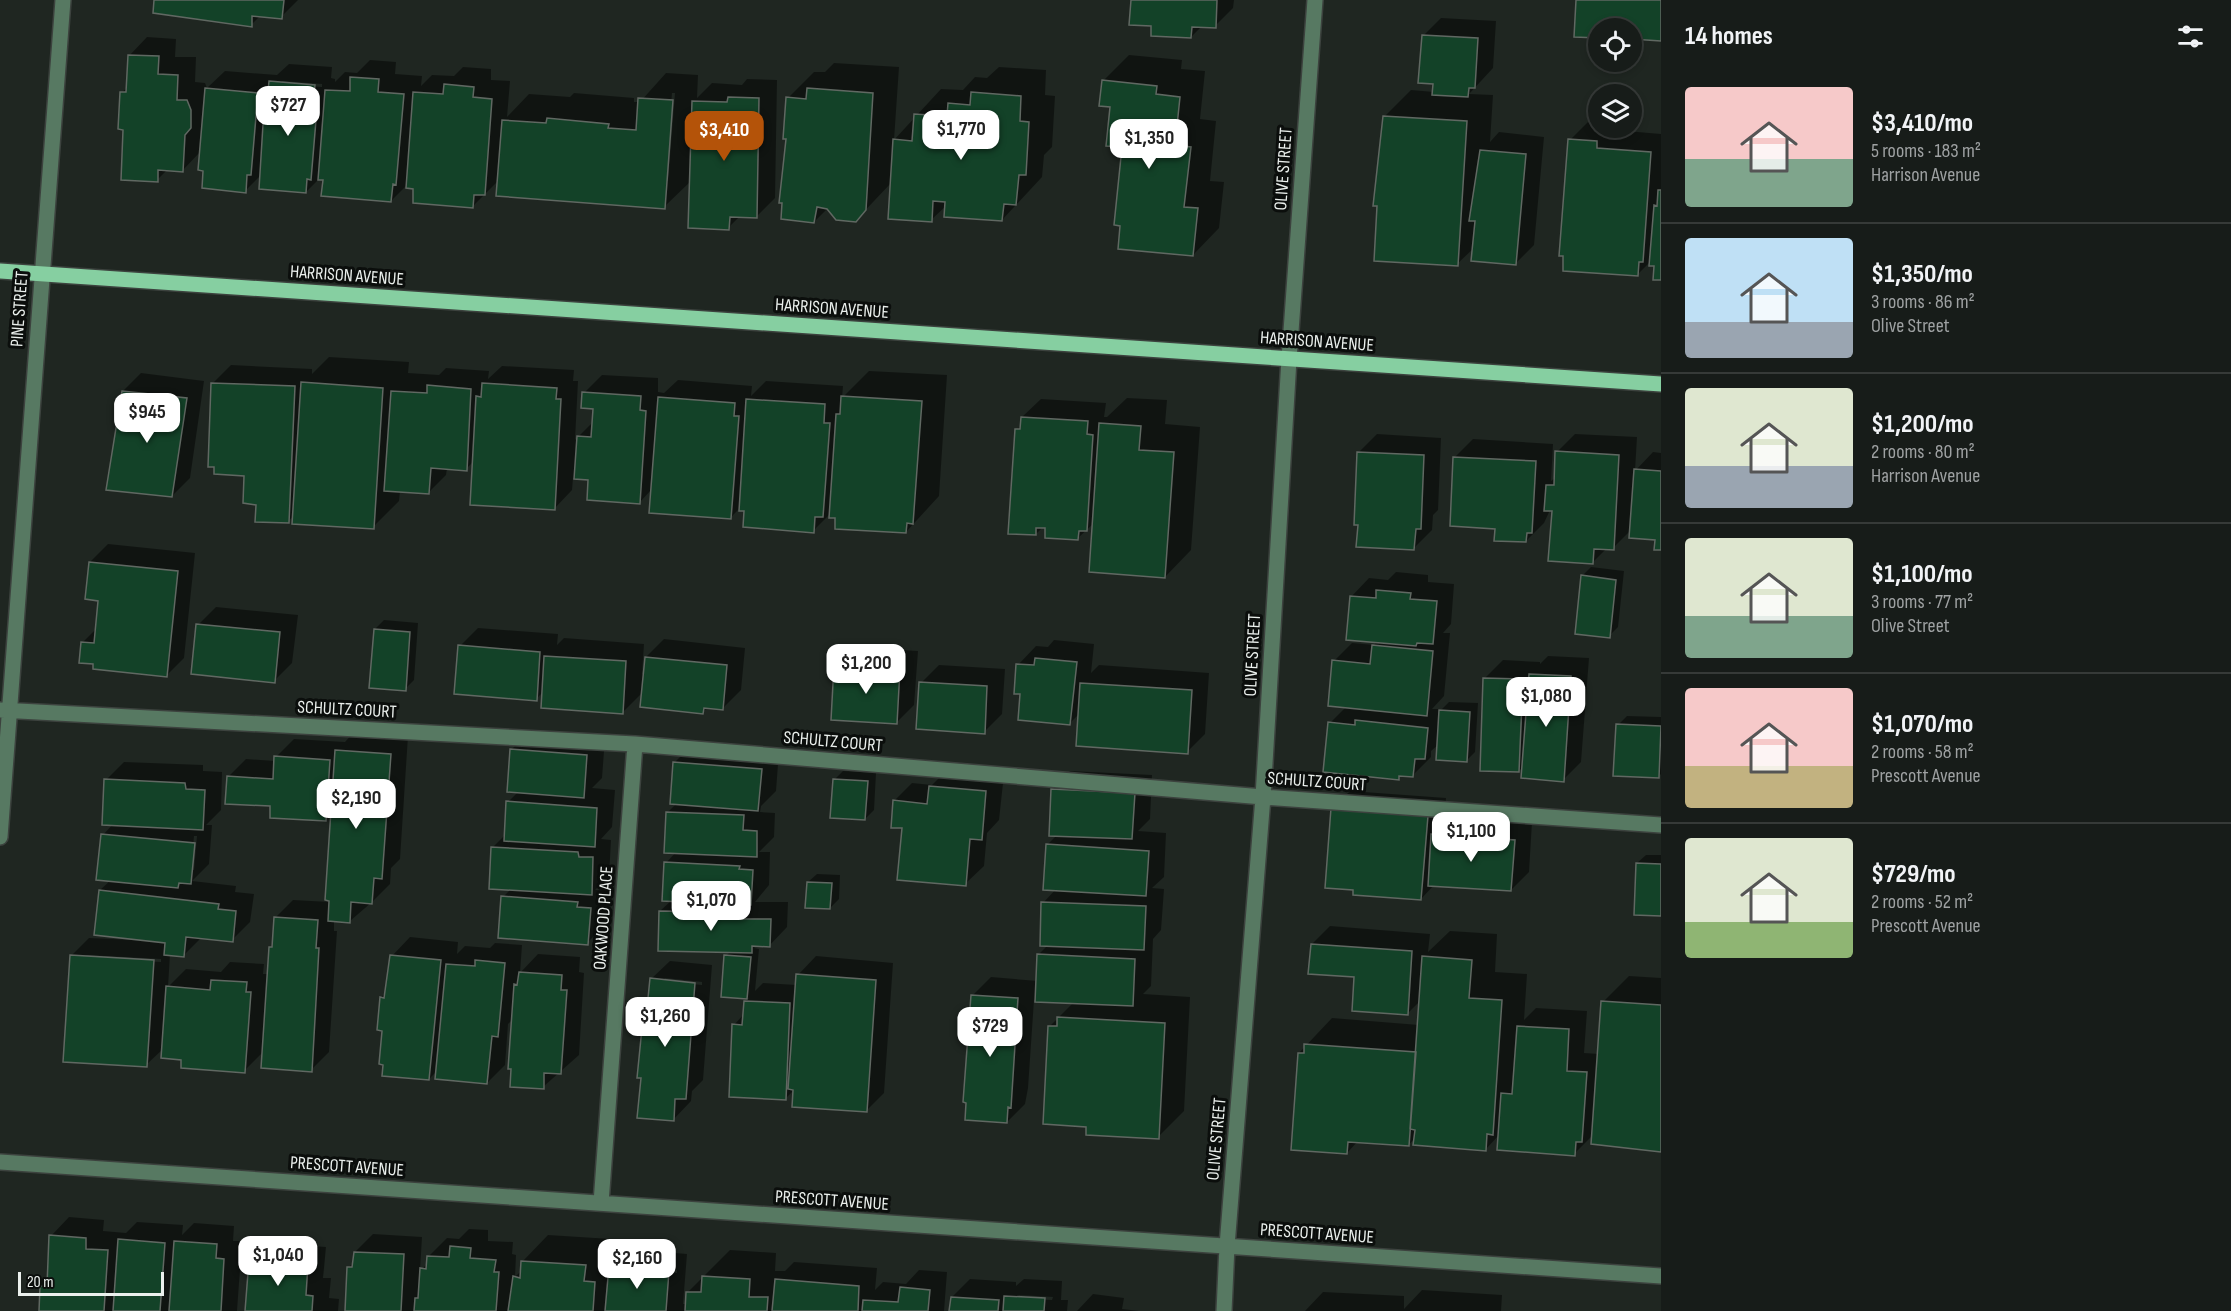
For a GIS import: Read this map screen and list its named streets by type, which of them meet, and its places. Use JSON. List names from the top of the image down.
{
  "streets": {
    "main road": ["HARRISON AVENUE"],
    "street": [
      "OLIVE STREET",
      "PINE STREET",
      "SCHULTZ COURT",
      "OAKWOOD PLACE",
      "PRESCOTT AVENUE"
    ]
  },
  "crossings": [
    ["OLIVE STREET", "HARRISON AVENUE"],
    ["OLIVE STREET", "SCHULTZ COURT"],
    ["OLIVE STREET", "PRESCOTT AVENUE"],
    ["HARRISON AVENUE", "PINE STREET"],
    ["PINE STREET", "SCHULTZ COURT"],
    ["SCHULTZ COURT", "OAKWOOD PLACE"],
    ["OAKWOOD PLACE", "PRESCOTT AVENUE"]
  ],
  "scale_bar": "20 m",
  "page": {
    "heading": "14 homes",
    "list": [
      {
        "name": "$3,410/mo",
        "note": "5 rooms · 183 m² · Harrison Avenue"
      },
      {
        "name": "$1,350/mo",
        "note": "3 rooms · 86 m² · Olive Street"
      },
      {
        "name": "$1,200/mo",
        "note": "2 rooms · 80 m² · Harrison Avenue"
      },
      {
        "name": "$1,100/mo",
        "note": "3 rooms · 77 m² · Olive Street"
      },
      {
        "name": "$1,070/mo",
        "note": "2 rooms · 58 m² · Prescott Avenue"
      },
      {
        "name": "$729/mo",
        "note": "2 rooms · 52 m² · Prescott Avenue"
      }
    ],
    "price": [
      "$727",
      "$1,770",
      "$3,410",
      "$1,350",
      "$945",
      "$1,200",
      "$1,080",
      "$2,190",
      "$1,100",
      "$1,070",
      "$1,260",
      "$729",
      "$1,040",
      "$2,160"
    ],
    "scale": "20 m"
  }
}
